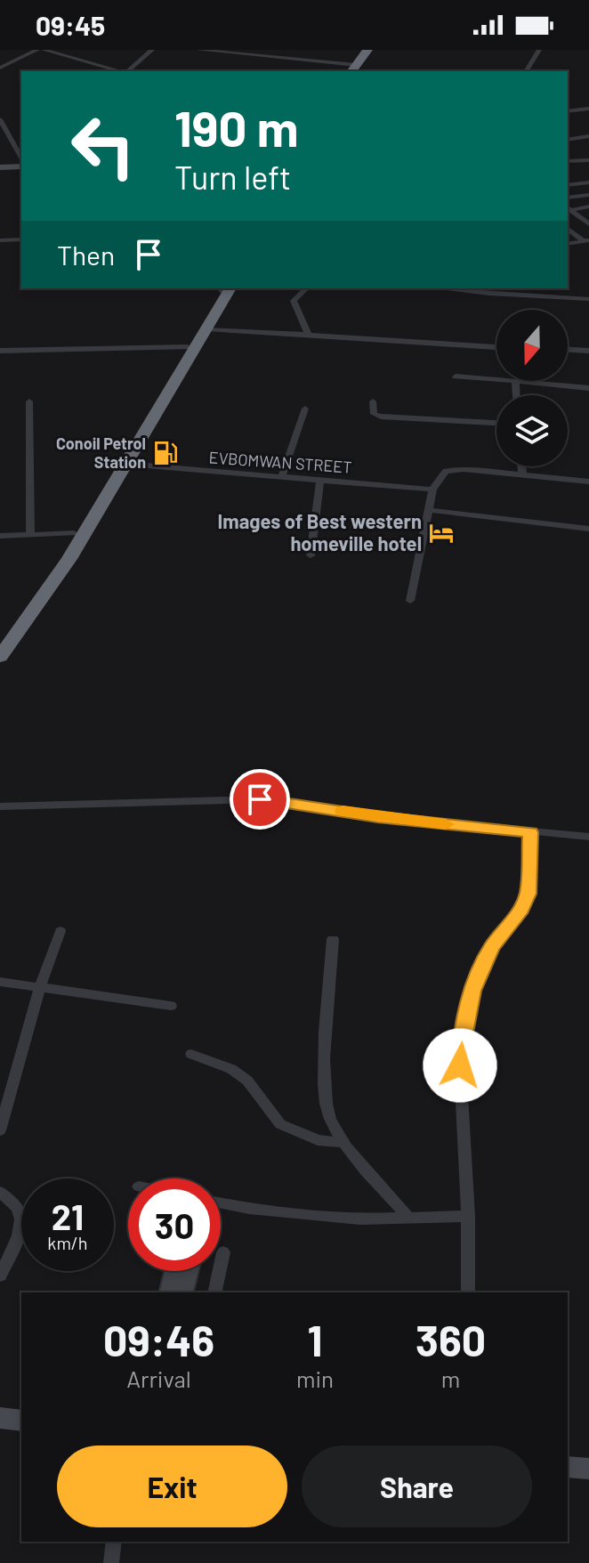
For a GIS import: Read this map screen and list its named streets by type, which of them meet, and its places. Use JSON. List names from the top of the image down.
{
  "streets": {
    "street": ["EVBOMWAN STREET"]
  },
  "places": {
    "fuel station": ["Conoil Petrol Station"],
    "hotel": ["Images of Best western homeville hotel"]
  },
  "north": "bottom",
  "page": {
    "status": "09:45",
    "turn": ["190 m", "Turn left"],
    "then": "Then",
    "speed": "21 km/h",
    "limit": "30",
    "eta": [
      "09:46",
      "Arrival",
      "1",
      "min",
      "360",
      "m"
    ],
    "buttons": ["Exit", "Share"]
  }
}
